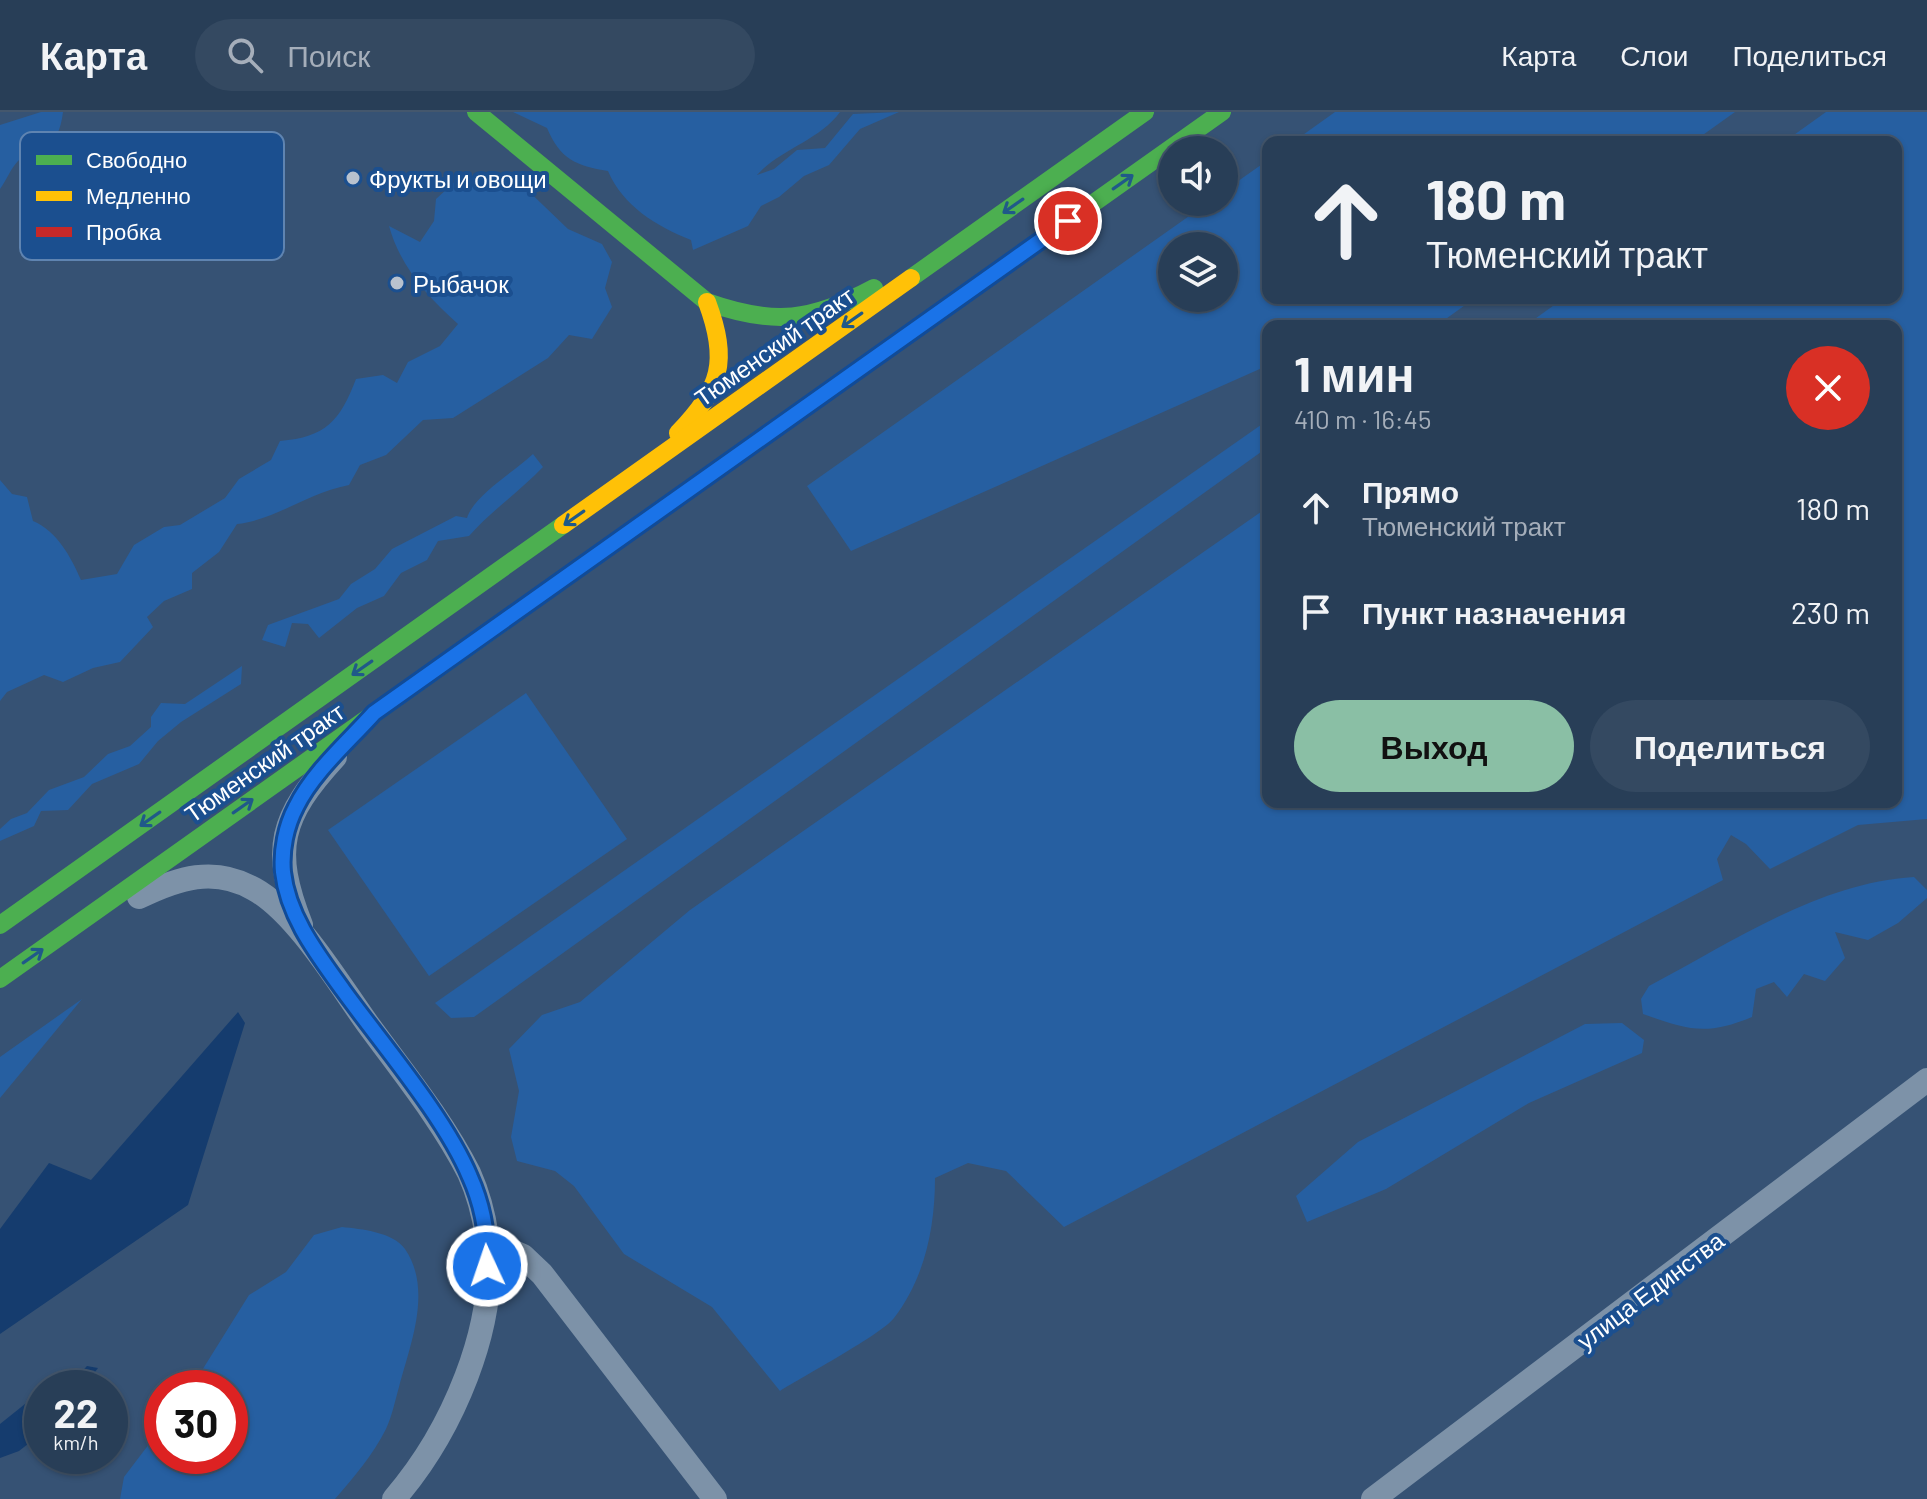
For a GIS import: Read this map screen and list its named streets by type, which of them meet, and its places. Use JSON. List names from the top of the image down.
{
  "streets": {
    "main road": ["Тюменский тракт"],
    "street": ["улица Единства"]
  },
  "places": ["Фрукты и овощи", "Рыбачок"],
  "legend": ["Свободно", "Медленно", "Пробка"],
  "page": {
    "header": "Карта",
    "search": "Поиск",
    "nav": ["Карта", "Слои", "Поделиться"],
    "turn": ["180 m", "Тюменский тракт"],
    "heading": ["1 мин", "410 m · 16:45"],
    "list": [
      {
        "name": "Прямо",
        "note": "Тюменский тракт",
        "value": "180 m"
      },
      {
        "name": "Пункт назначения",
        "value": "230 m"
      }
    ],
    "buttons": ["Выход", "Поделиться"],
    "speed": "22 km/h",
    "limit": "30"
  }
}
